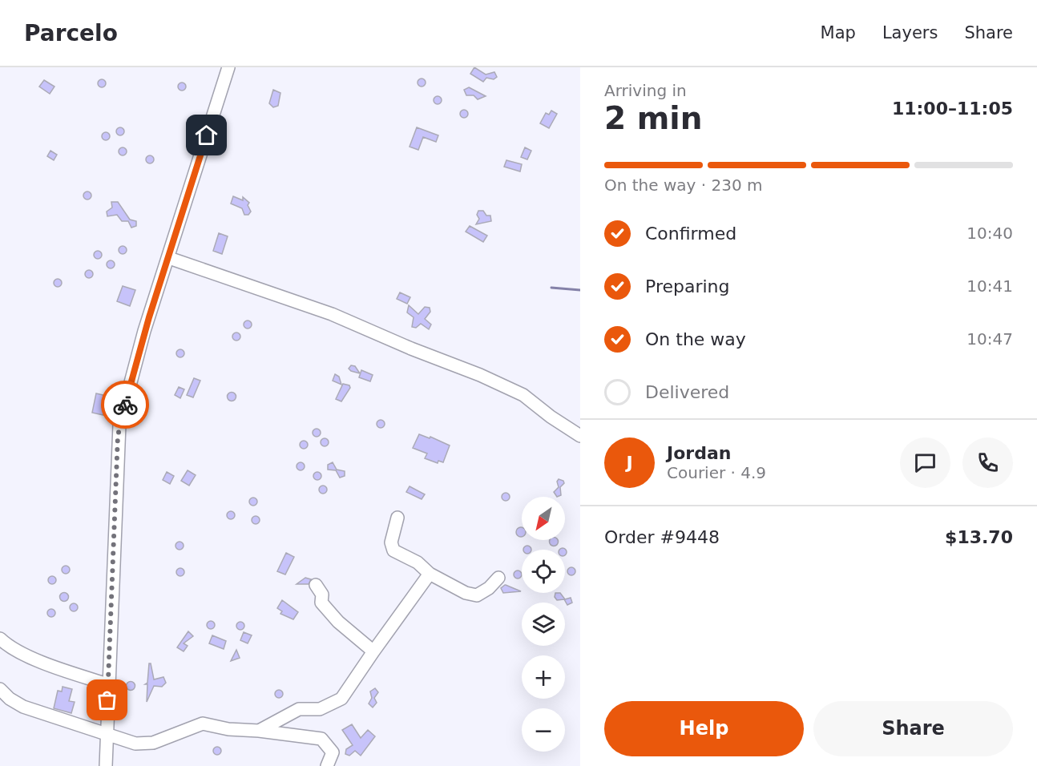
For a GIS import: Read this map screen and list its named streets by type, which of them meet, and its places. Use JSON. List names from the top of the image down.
{
  "north": "bottom left",
  "page": {
    "header": "Parcelo",
    "nav": ["Map", "Layers", "Share"],
    "heading": ["2 min", "Arriving in", "11:00–11:05"],
    "panel": [
      "Jordan",
      "Courier · 4.9",
      "Order #9448",
      "$13.70"
    ],
    "bar": "On the way · 230 m",
    "list": [
      ["Confirmed", "10:40"],
      ["Preparing", "10:41"],
      ["On the way", "10:47"],
      "Delivered"
    ],
    "round": "J",
    "map_buttons": ["+", "−"],
    "buttons": ["Help", "Share"]
  }
}
